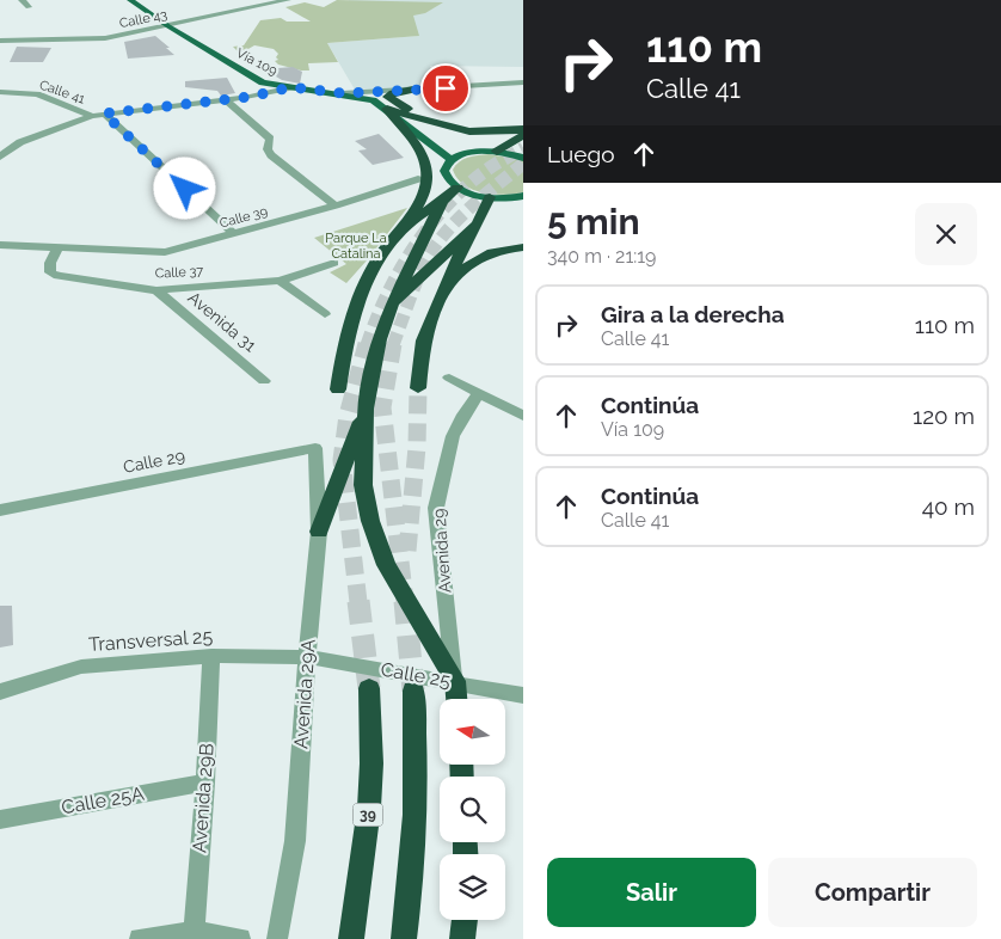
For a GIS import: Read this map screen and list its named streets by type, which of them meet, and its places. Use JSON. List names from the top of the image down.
{
  "streets": {
    "highway": ["39"],
    "main road": ["Vía 109"],
    "street": [
      "Calle 43",
      "Calle 41",
      "Calle 39",
      "Calle 37",
      "Avenida 31",
      "Calle 29",
      "Avenida 29",
      "Transversal 25",
      "Calle 25",
      "Avenida 29A",
      "Avenida 29B",
      "Calle 25A"
    ]
  },
  "crossings": [
    ["Calle 43", "Vía 109"],
    ["Vía 109", "Calle 41"],
    ["Calle 39", "Calle 37"],
    ["Calle 37", "Avenida 31"],
    ["Calle 29", "Avenida 29A"],
    ["Avenida 29", "Calle 25"],
    ["Transversal 25", "Calle 25"],
    ["Transversal 25", "Avenida 29A"],
    ["Transversal 25", "Avenida 29B"],
    ["Calle 25", "Avenida 29A"],
    ["Avenida 29B", "Calle 25A"]
  ],
  "parks": ["Parque La Catalina"],
  "north": "left",
  "page": {
    "turn": ["110 m", "Calle 41"],
    "then": "Luego",
    "heading": ["5 min", "340 m · 21:19"],
    "list": [
      {
        "name": "Gira a la derecha",
        "note": "Calle 41",
        "value": "110 m"
      },
      {
        "name": "Continúa",
        "note": "Vía 109",
        "value": "120 m"
      },
      {
        "name": "Continúa",
        "note": "Calle 41",
        "value": "40 m"
      }
    ],
    "buttons": ["Salir", "Compartir"]
  }
}
